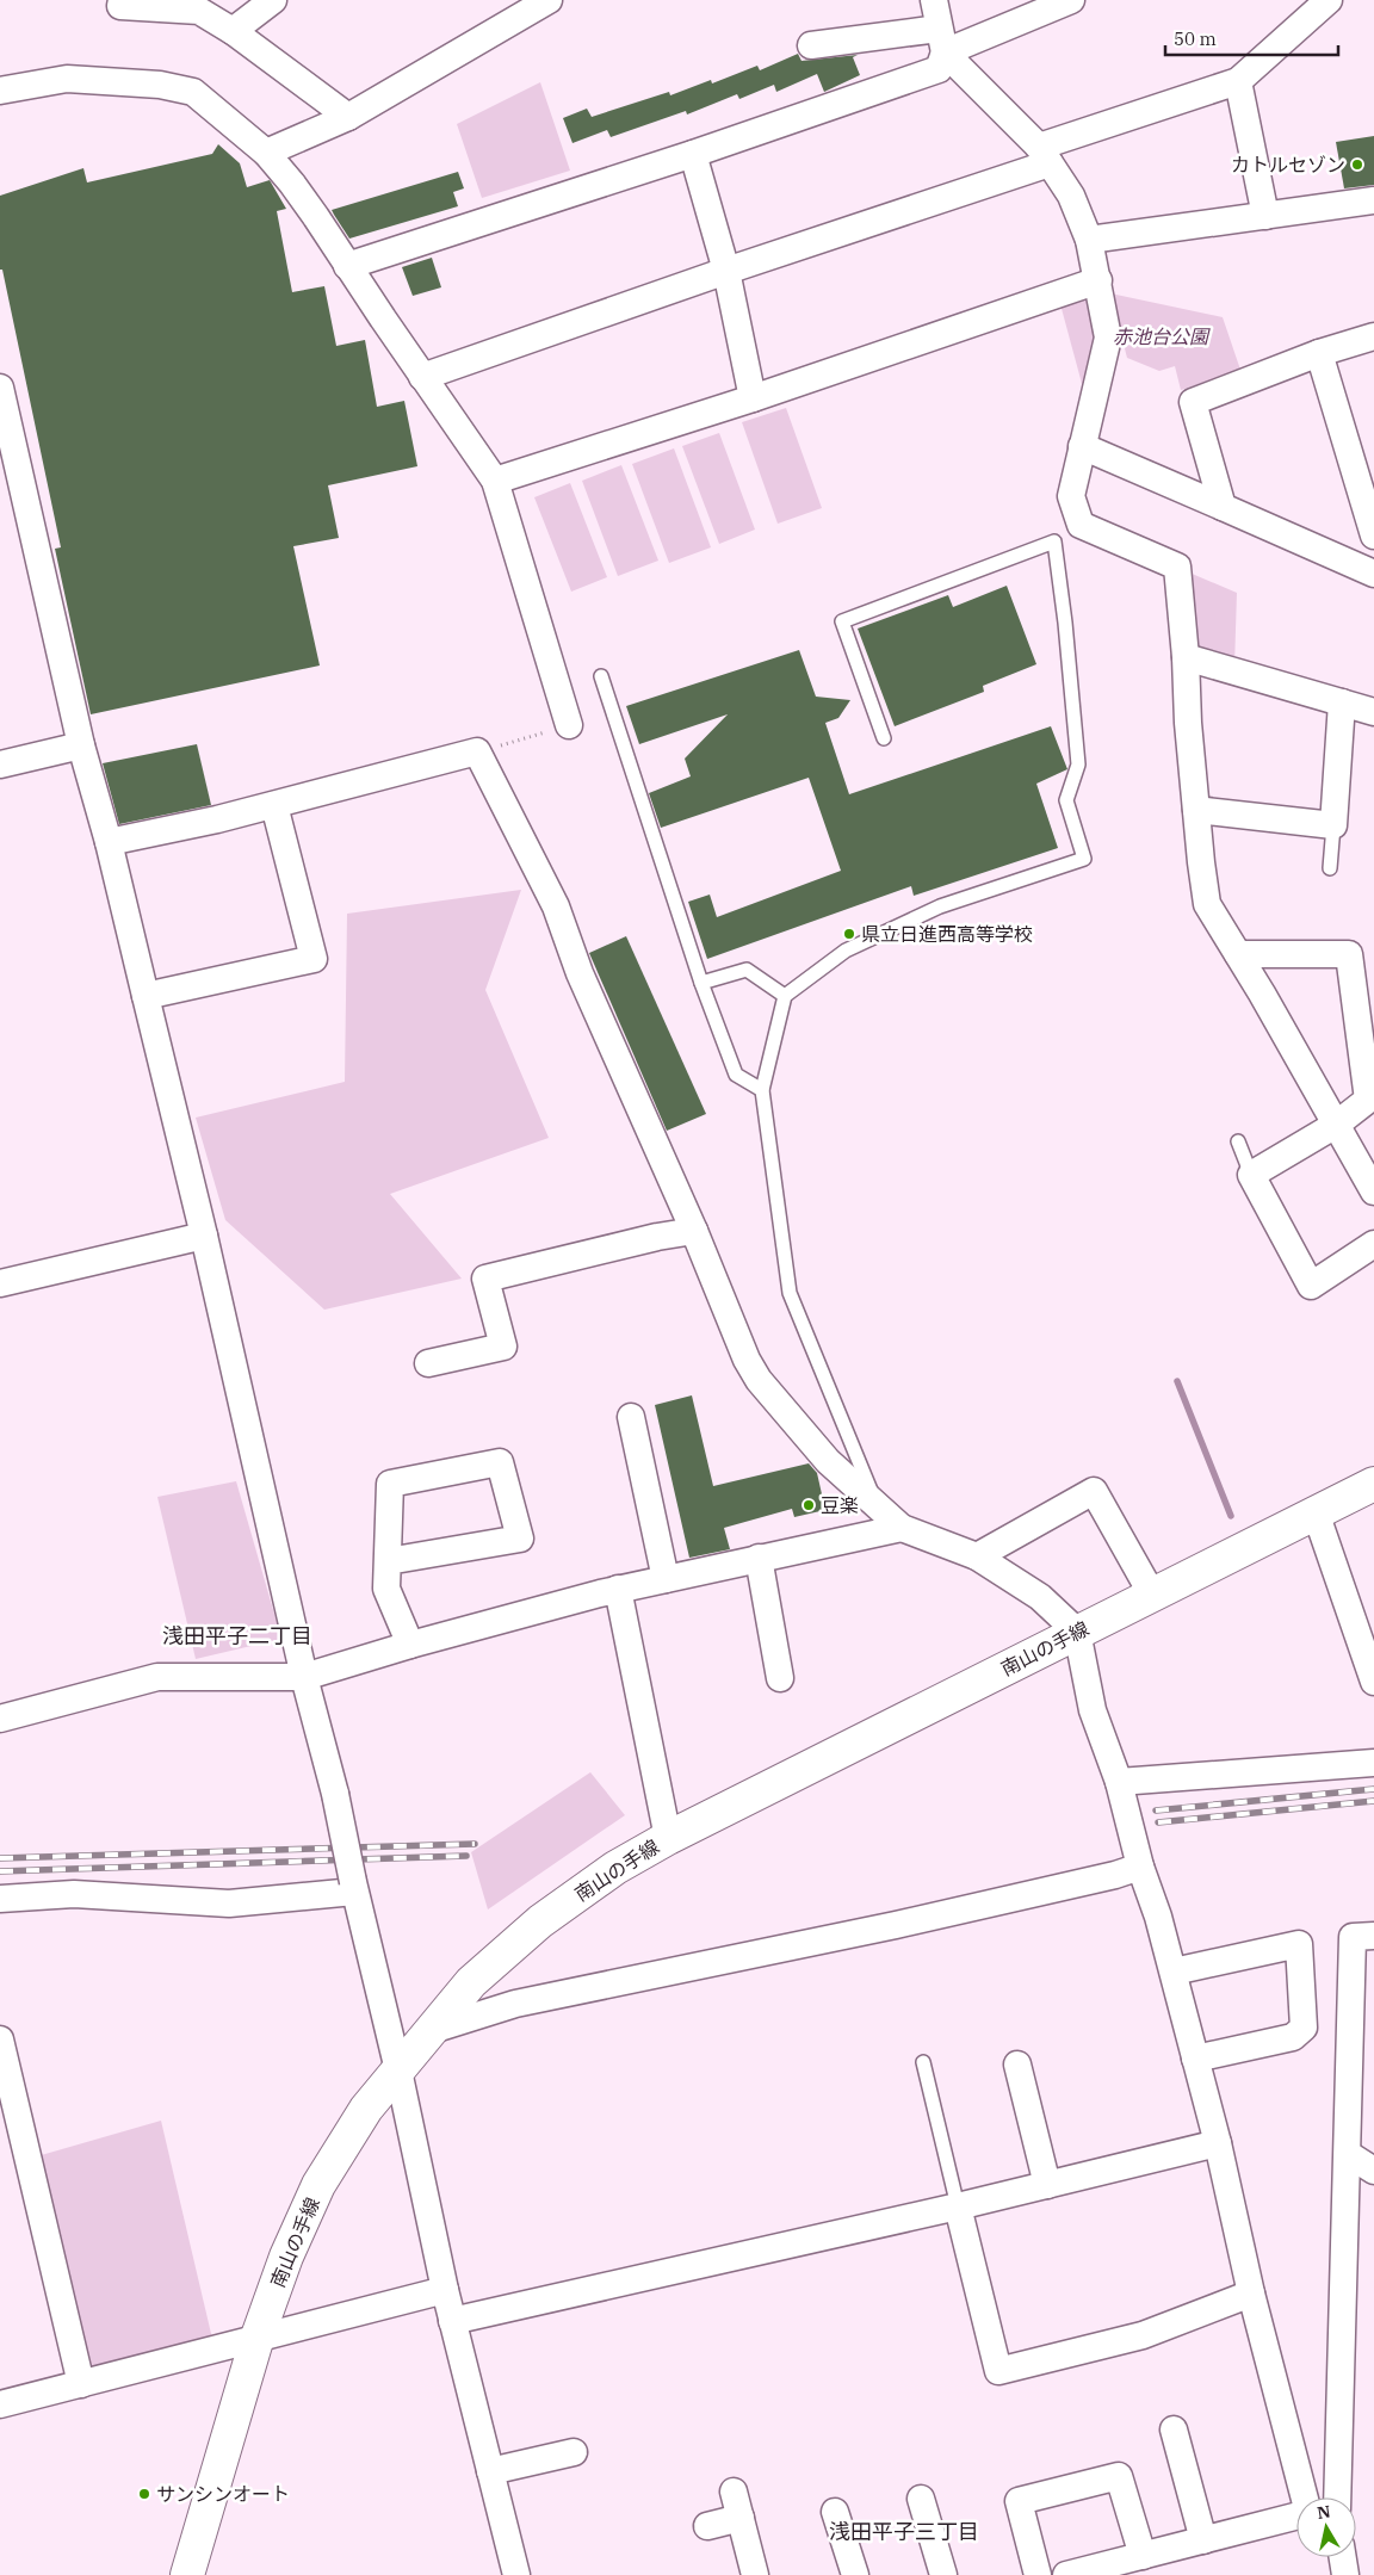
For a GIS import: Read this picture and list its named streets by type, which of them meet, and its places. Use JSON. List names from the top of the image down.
{
  "streets": {
    "street": ["南山の手線"]
  },
  "districts": ["浅田平子二丁目", "浅田平子三丁目"],
  "parks": ["赤池台公園"],
  "places": [
    "カトルセゾン",
    "県立日進西高等学校",
    "豆楽",
    "サンシンオート"
  ],
  "scale_bar": "50 m",
  "north": "top"
}
